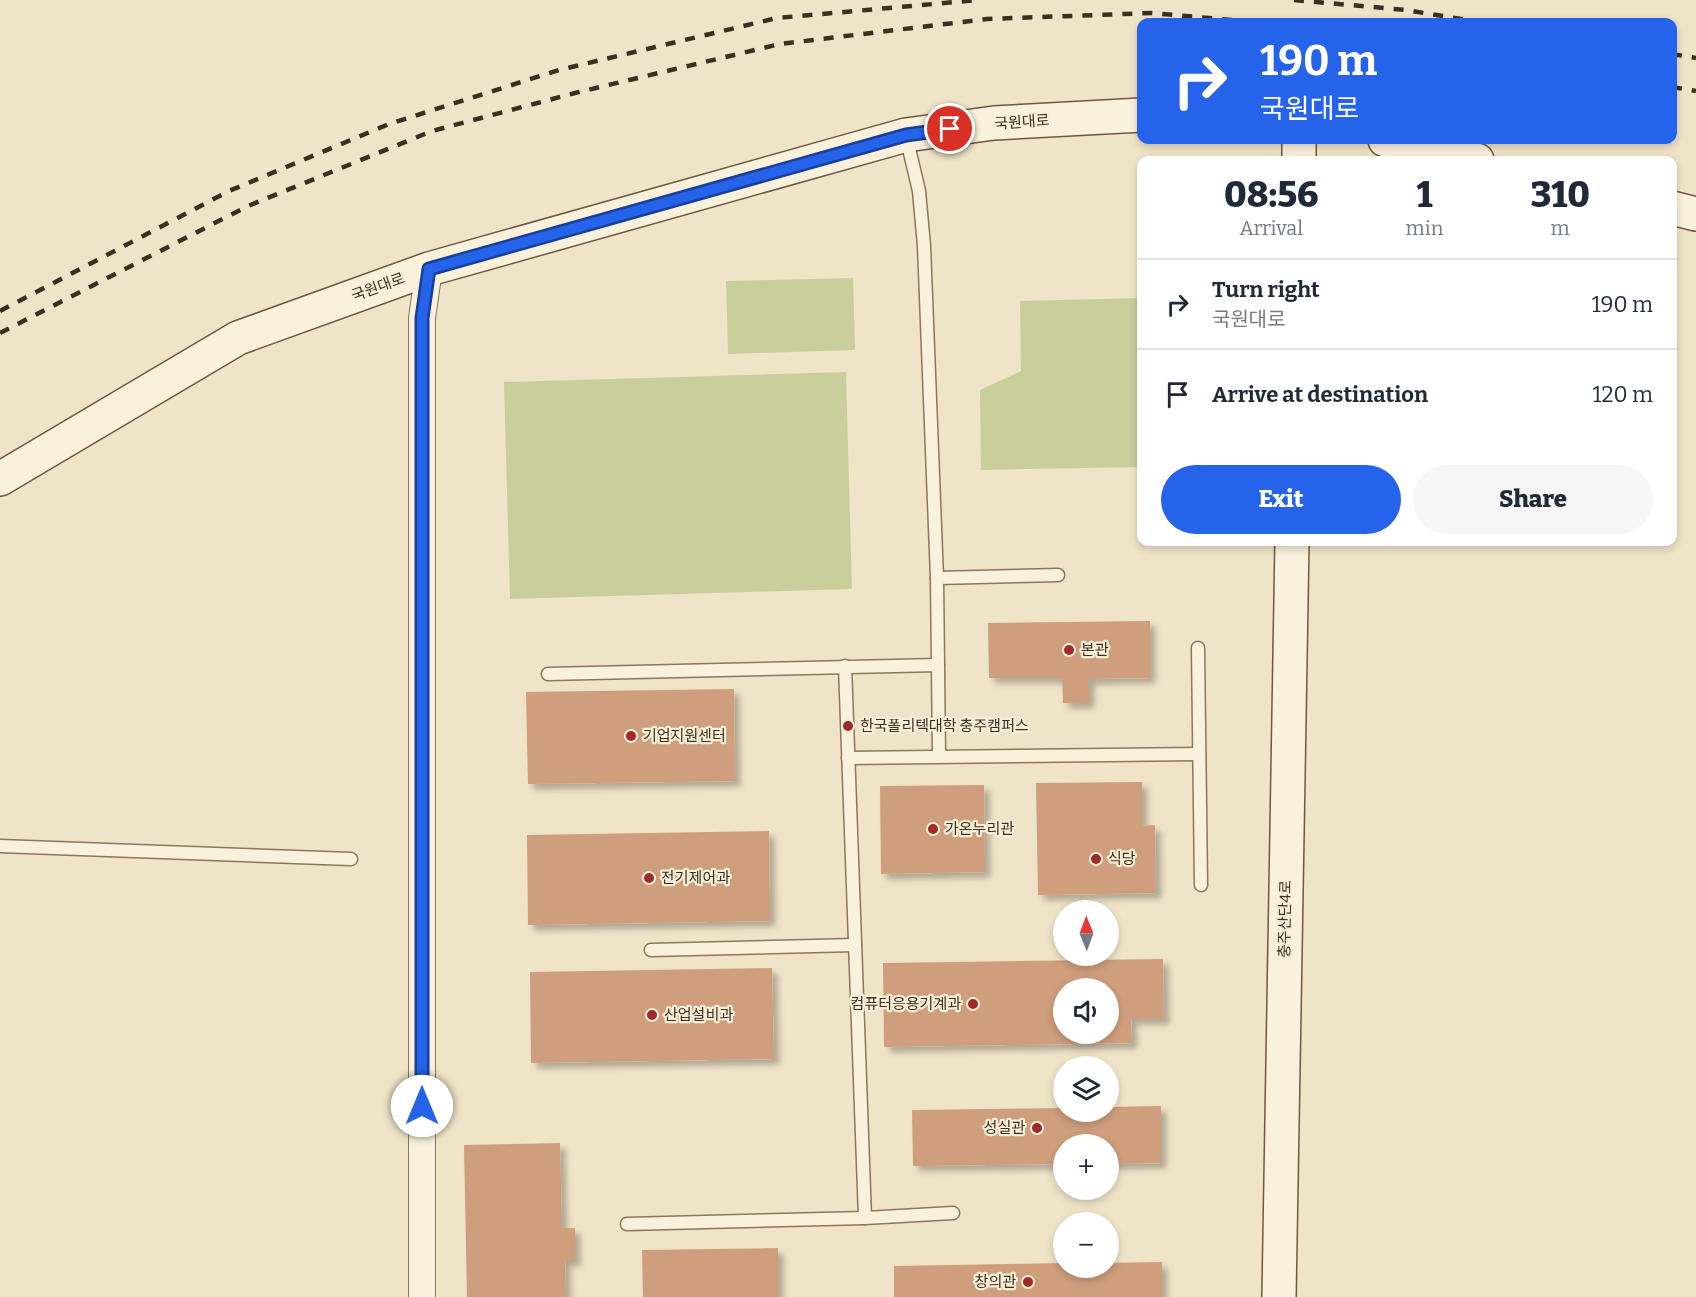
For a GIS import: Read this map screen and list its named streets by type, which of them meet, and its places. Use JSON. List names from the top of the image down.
{
  "streets": {
    "street": ["국원대로", "충주산단4로"]
  },
  "places": [
    "본관",
    "한국폴리텍대학 충주캠퍼스",
    "기업지원센터",
    "가온누리관",
    "식당",
    "전기제어과",
    "컴퓨터응용기계과",
    "산업설비과",
    "성실관",
    "창의관"
  ],
  "north": "top",
  "page": {
    "turn": ["190 m", "국원대로"],
    "eta": [
      "08:56",
      "Arrival",
      "1",
      "min",
      "310",
      "m"
    ],
    "list": [
      {
        "name": "Turn right",
        "note": "국원대로",
        "value": "190 m"
      },
      {
        "name": "Arrive at destination",
        "value": "120 m"
      }
    ],
    "buttons": ["Exit", "Share"],
    "map_buttons": ["+", "−"]
  }
}
